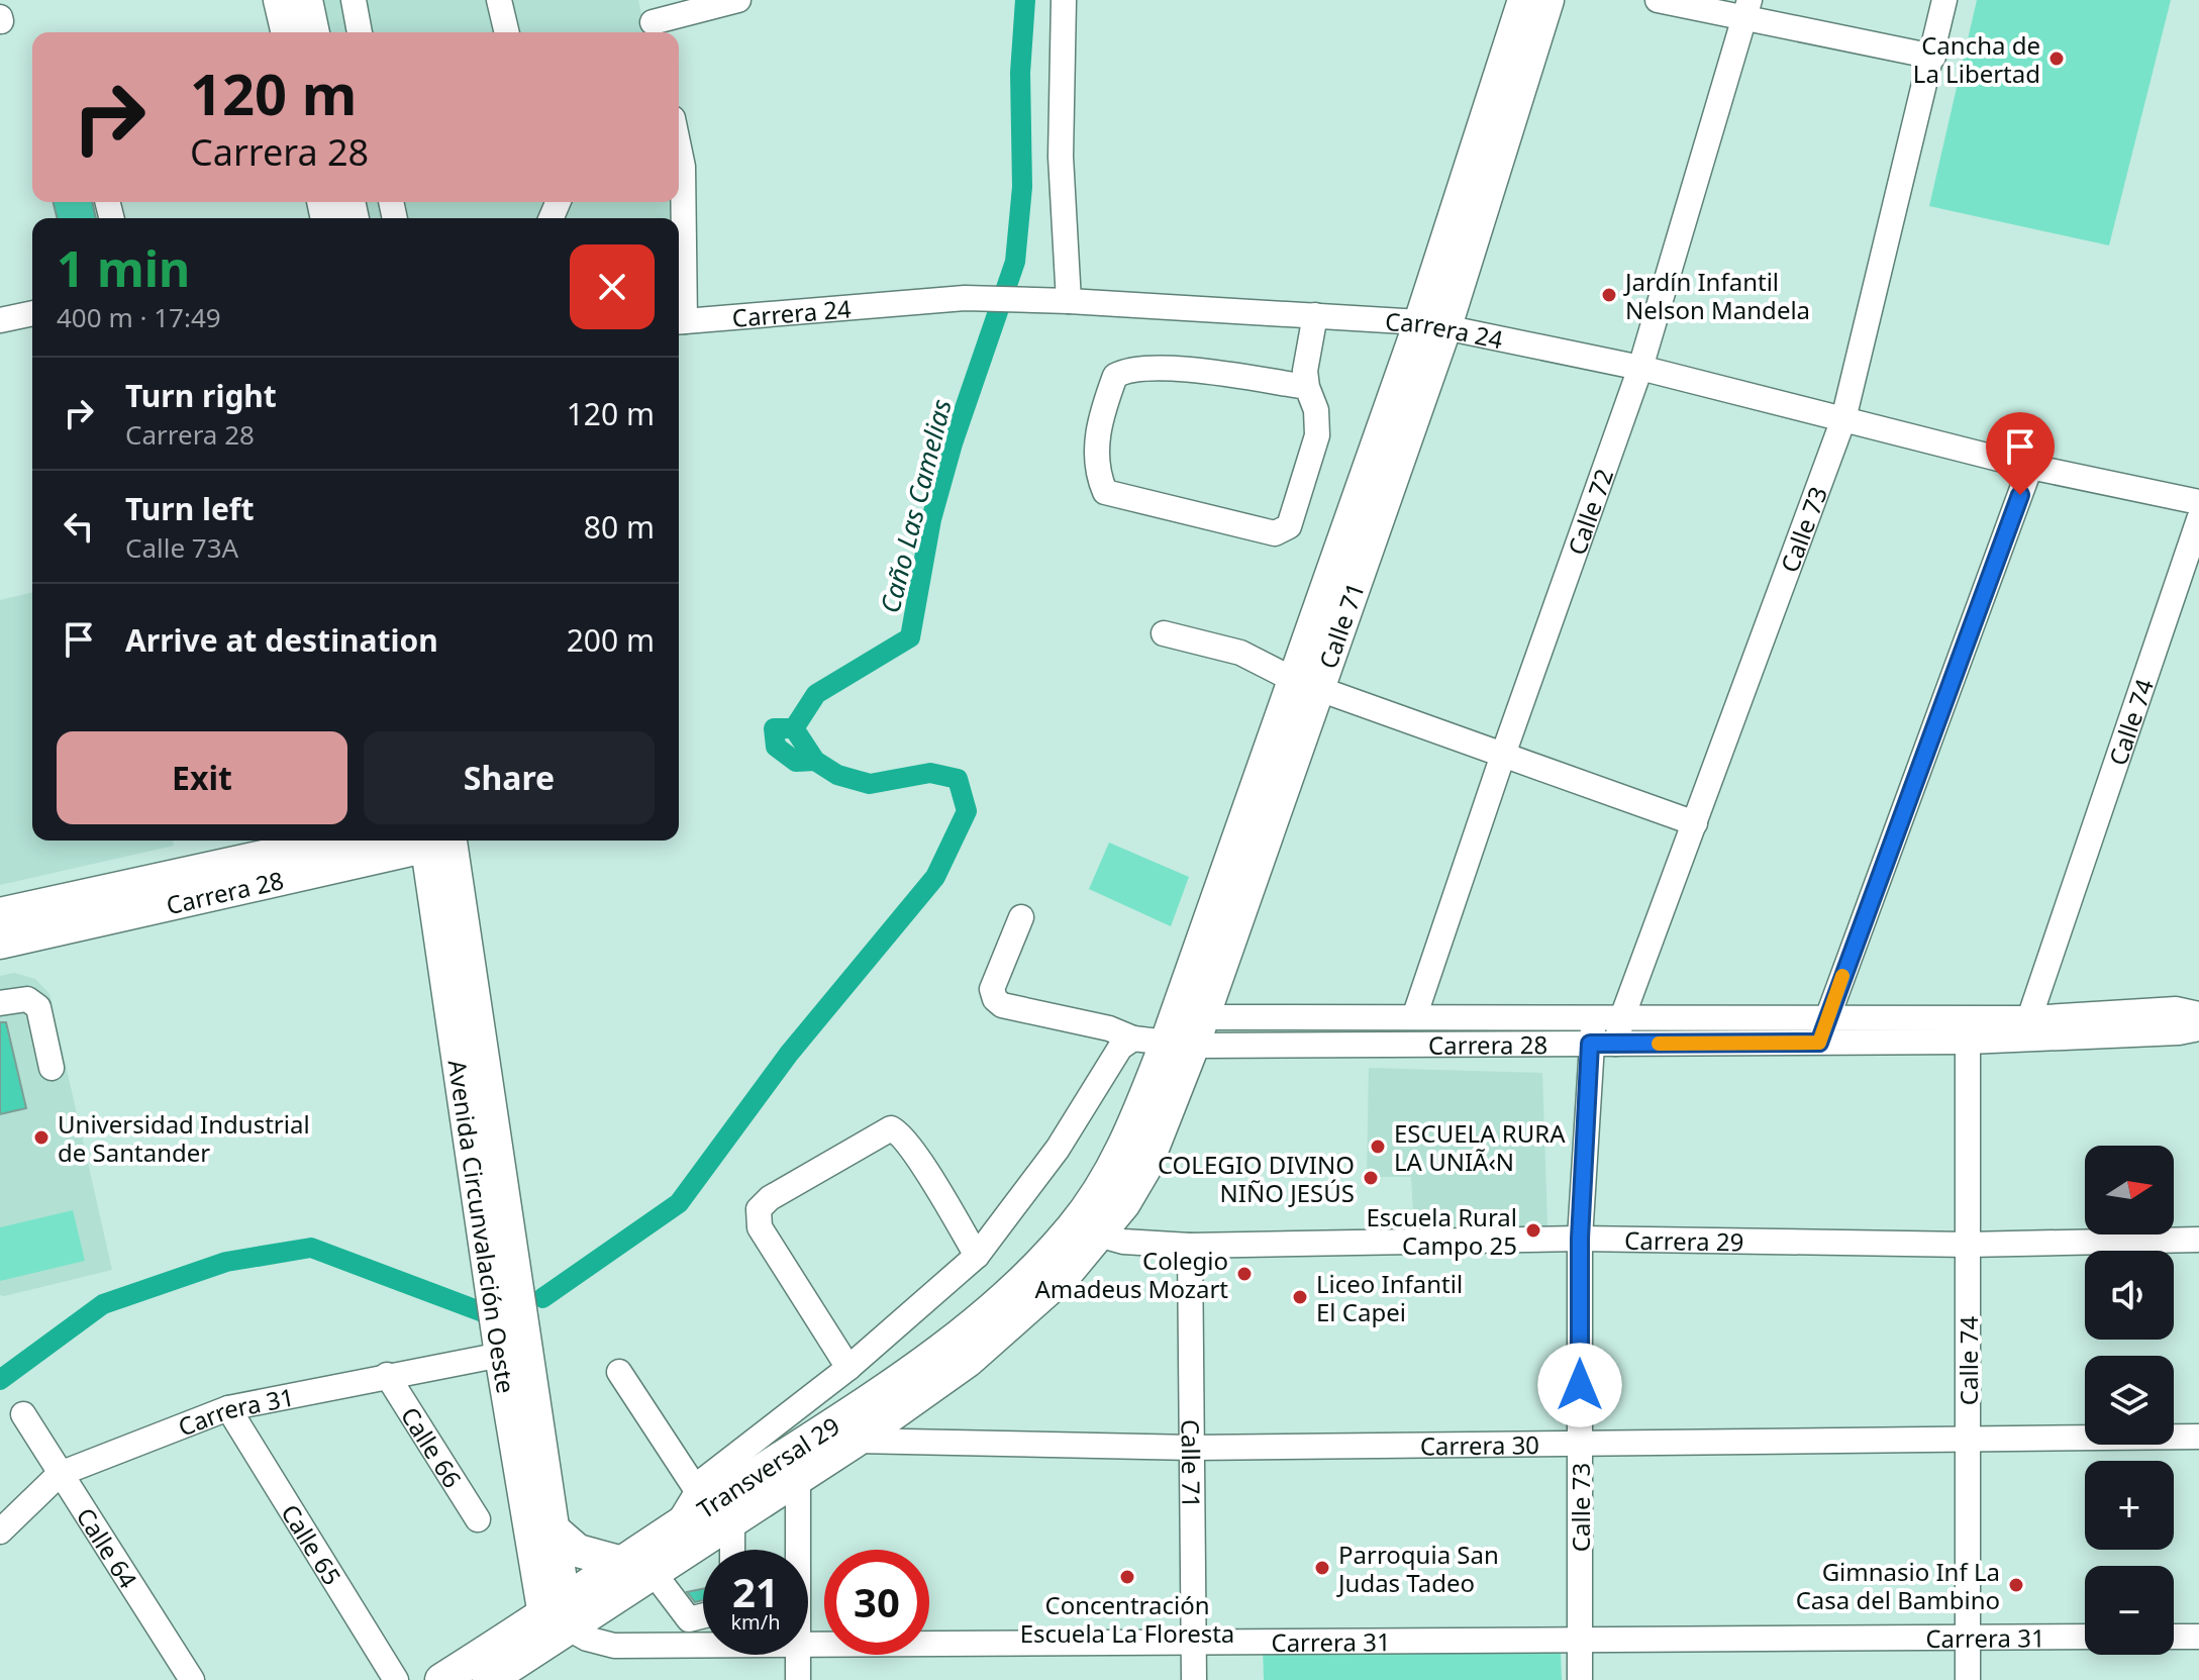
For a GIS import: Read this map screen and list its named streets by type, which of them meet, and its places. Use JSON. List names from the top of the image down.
{
  "streets": {
    "main road": [
      "Calle 71",
      "Carrera 28",
      "Avenida Circunvalación Oeste",
      "Transversal 29"
    ],
    "street": [
      "Carrera 24",
      "Calle 72",
      "Calle 73",
      "Calle 74",
      "Carrera 29",
      "Carrera 31",
      "Carrera 30",
      "Calle 66",
      "Calle 65",
      "Calle 64"
    ]
  },
  "crossings": [
    ["Carrera 24", "Calle 72"],
    ["Carrera 24", "Calle 73"],
    ["Carrera 24", "Calle 71"],
    ["Calle 72", "Carrera 28"],
    ["Calle 73", "Carrera 28"],
    ["Calle 73", "Carrera 29"],
    ["Calle 73", "Carrera 31"],
    ["Calle 73", "Carrera 30"],
    ["Calle 71", "Carrera 28"],
    ["Calle 71", "Carrera 29"],
    ["Calle 71", "Carrera 31"],
    ["Calle 71", "Carrera 30"],
    ["Calle 71", "Transversal 29"],
    ["Calle 74", "Carrera 28"],
    ["Calle 74", "Carrera 29"],
    ["Calle 74", "Carrera 31"],
    ["Calle 74", "Carrera 30"],
    ["Avenida Circunvalación Oeste", "Carrera 31"],
    ["Avenida Circunvalación Oeste", "Transversal 29"],
    ["Carrera 29", "Transversal 29"],
    ["Carrera 31", "Calle 66"],
    ["Carrera 31", "Transversal 29"],
    ["Carrera 31", "Calle 65"],
    ["Carrera 31", "Calle 64"],
    ["Carrera 30", "Transversal 29"]
  ],
  "water": ["Caño Las Camelias"],
  "places": [
    "Cancha de La Libertad",
    "Jardín Infantil Nelson Mandela",
    "Universidad Industrial de Santander",
    "ESCUELA RURA LA UNIÃ‹N",
    "COLEGIO DIVINO NIÑO JESÚS",
    "Escuela Rural Campo 25",
    "Colegio Amadeus Mozart",
    "Liceo Infantil El Capei",
    "Parroquia San Judas Tadeo",
    "Concentración Escuela La Floresta",
    "Gimnasio Inf La Casa del Bambino"
  ],
  "north": "right",
  "page": {
    "turn": ["120 m", "Carrera 28"],
    "heading": ["1 min", "400 m · 17:49"],
    "list": [
      {
        "name": "Turn right",
        "note": "Carrera 28",
        "value": "120 m"
      },
      {
        "name": "Turn left",
        "note": "Calle 73A",
        "value": "80 m"
      },
      {
        "name": "Arrive at destination",
        "value": "200 m"
      }
    ],
    "buttons": ["Exit", "Share"],
    "map_buttons": ["+", "−"],
    "speed": "21 km/h",
    "limit": "30"
  }
}
